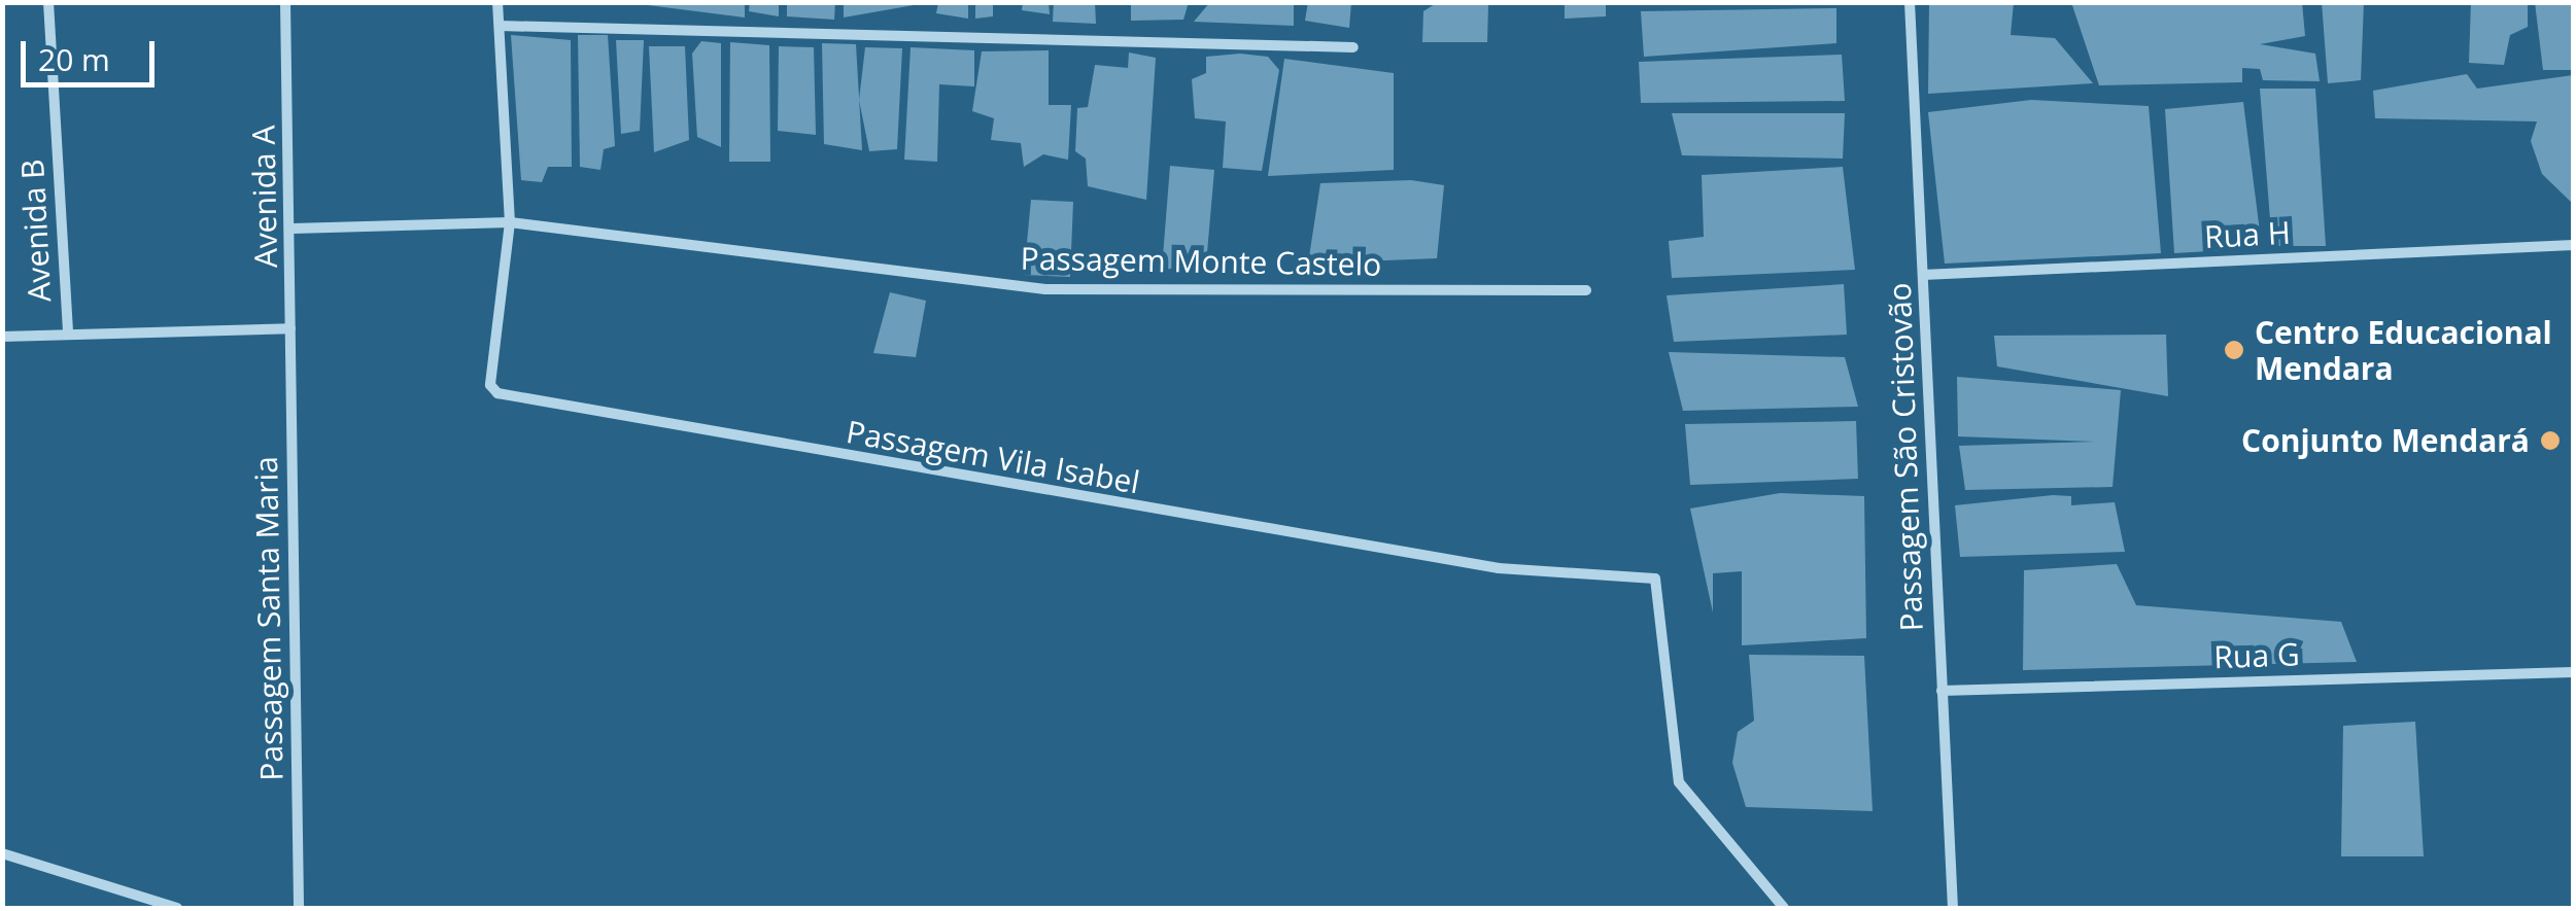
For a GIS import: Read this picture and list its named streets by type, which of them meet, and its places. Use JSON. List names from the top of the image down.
{
  "streets": {
    "street": [
      "Avenida A",
      "Avenida B",
      "Rua H",
      "Passagem Monte Castelo",
      "Passagem Vila Isabel",
      "Passagem São Cristovão",
      "Passagem Santa Maria",
      "Rua G"
    ]
  },
  "crossings": [
    ["Avenida A", "Passagem Monte Castelo"],
    ["Avenida A", "Passagem Santa Maria"],
    ["Rua H", "Passagem São Cristovão"],
    ["Passagem Monte Castelo", "Passagem Vila Isabel"],
    ["Passagem São Cristovão", "Rua G"]
  ],
  "places": ["Centro Educacional Mendara", "Conjunto Mendará"],
  "scale_bar": "20 m"
}
